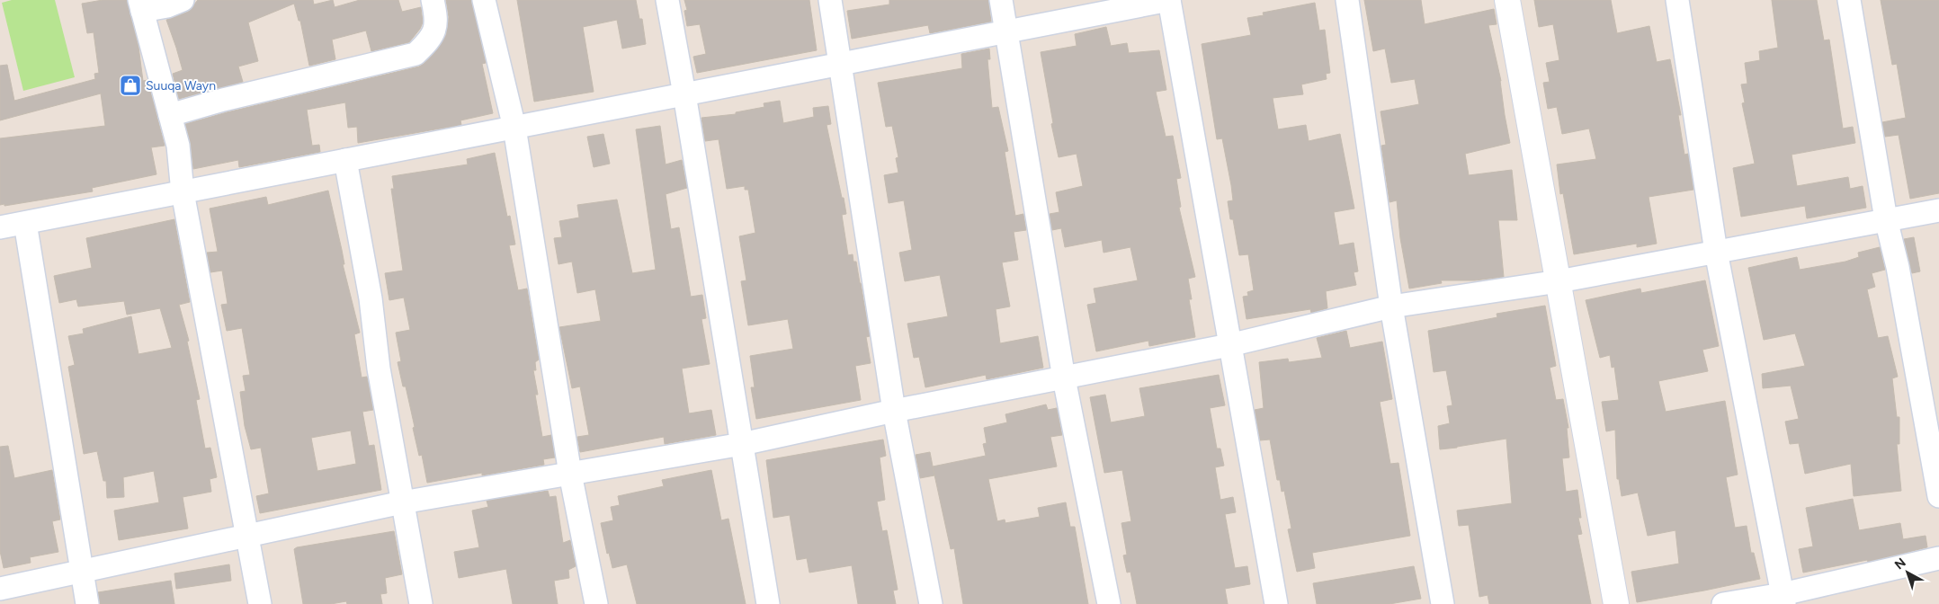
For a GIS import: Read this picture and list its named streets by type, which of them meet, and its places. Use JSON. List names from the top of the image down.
{
  "places": {
    "shop": ["Suuqa Wayn"]
  },
  "north": "top left"
}
